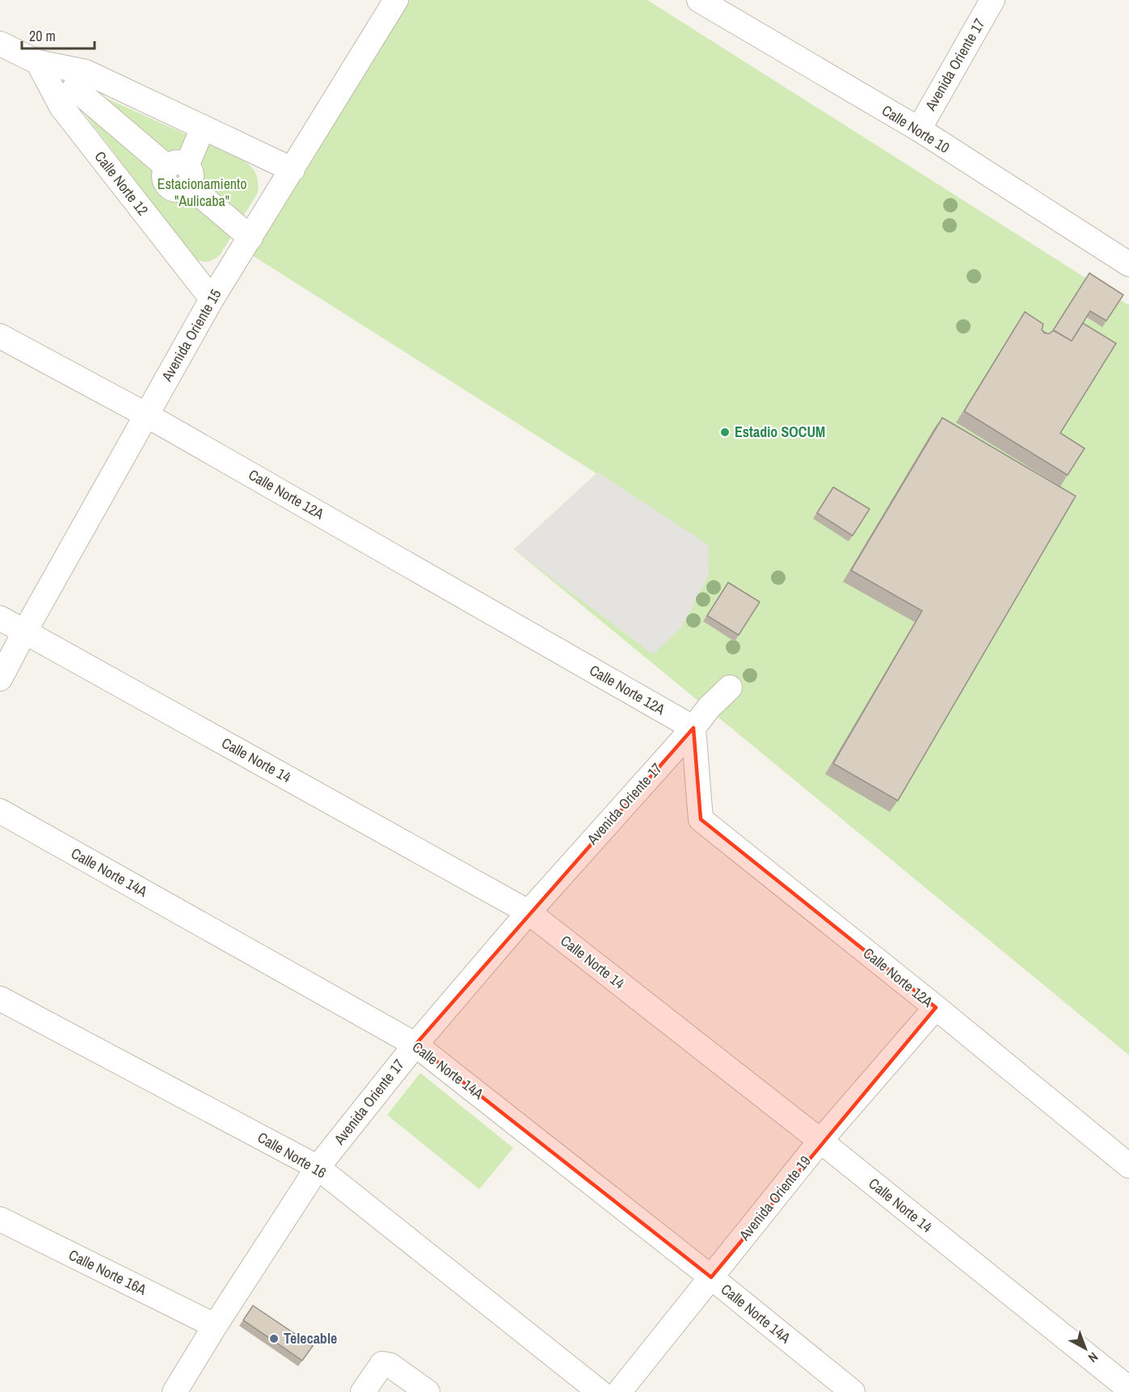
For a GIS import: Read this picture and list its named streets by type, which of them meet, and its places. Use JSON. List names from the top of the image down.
{
  "streets": {
    "street": [
      "Avenida Oriente 17",
      "Calle Norte 10",
      "Calle Norte 12",
      "Avenida Oriente 15",
      "Calle Norte 12A",
      "Calle Norte 14",
      "Calle Norte 14A",
      "Calle Norte 16",
      "Avenida Oriente 19",
      "Calle Norte 16A"
    ]
  },
  "crossings": [
    ["Avenida Oriente 17", "Calle Norte 10"],
    ["Avenida Oriente 17", "Calle Norte 12A"],
    ["Avenida Oriente 17", "Calle Norte 14"],
    ["Avenida Oriente 17", "Calle Norte 14A"],
    ["Avenida Oriente 17", "Calle Norte 16"],
    ["Avenida Oriente 17", "Calle Norte 16A"],
    ["Calle Norte 12", "Avenida Oriente 15"],
    ["Avenida Oriente 15", "Calle Norte 12A"],
    ["Avenida Oriente 15", "Calle Norte 14"],
    ["Calle Norte 12A", "Avenida Oriente 19"],
    ["Calle Norte 14", "Avenida Oriente 19"],
    ["Calle Norte 14A", "Avenida Oriente 19"]
  ],
  "parks": ["Estacionamiento \"Aulicaba\""],
  "places": ["Estadio SOCUM", "Telecable"],
  "scale_bar": "20 m",
  "north": "bottom right"
}
